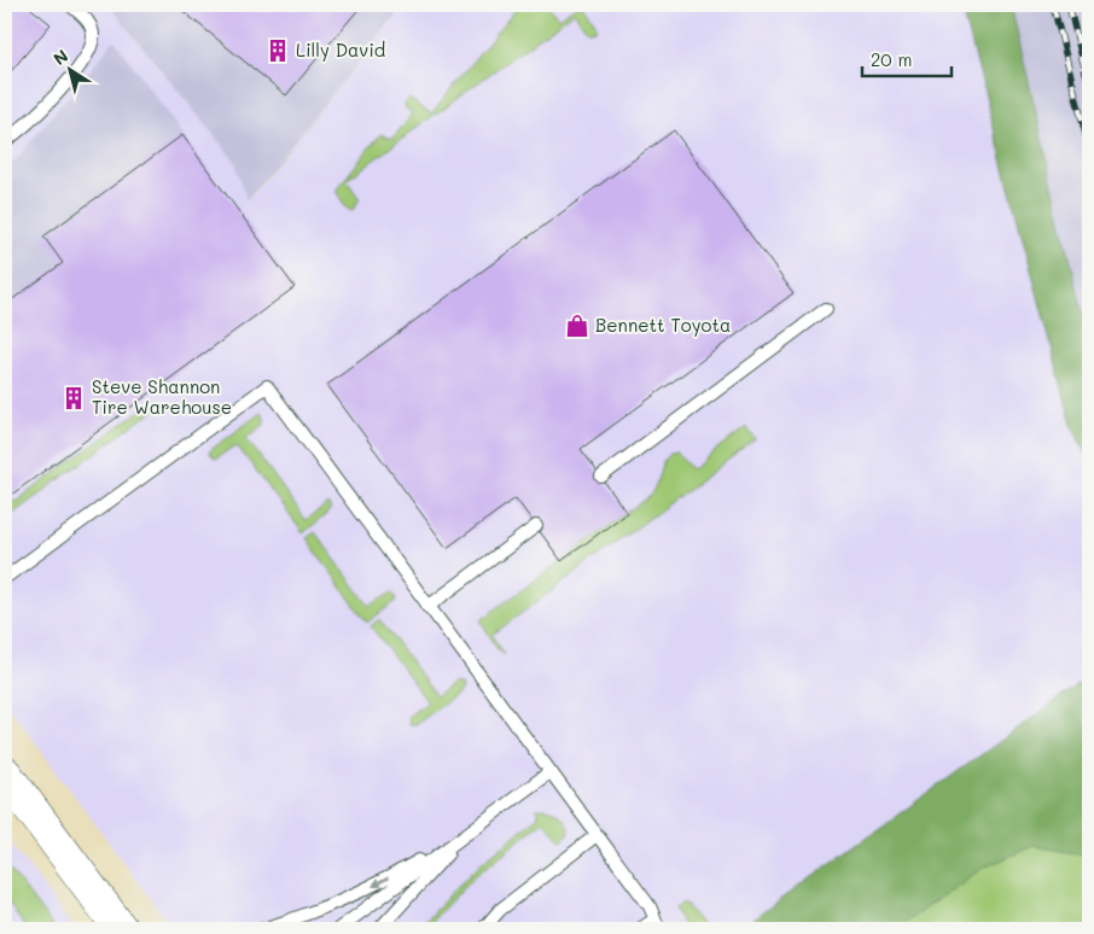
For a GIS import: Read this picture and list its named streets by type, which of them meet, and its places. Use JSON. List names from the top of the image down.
{
  "places": {
    "building": ["Lilly David", "Steve Shannon Tire Warehouse"],
    "shop": ["Bennett Toyota"]
  },
  "scale_bar": "20 m",
  "north": "top left"
}
